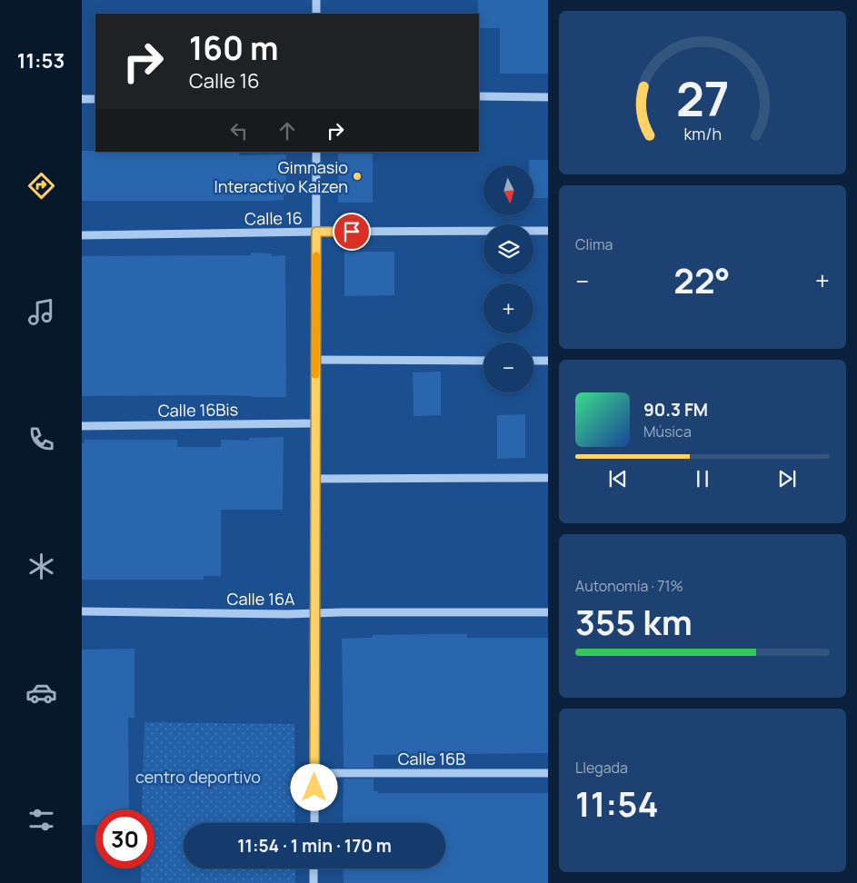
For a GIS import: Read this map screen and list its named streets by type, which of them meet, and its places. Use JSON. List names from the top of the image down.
{
  "streets": {
    "street": [
      "Calle 16",
      "Calle 16Bis",
      "Calle 16A",
      "Calle 16B"
    ]
  },
  "parks": ["centro deportivo"],
  "places": ["Gimnasio Interactivo Kaizen"],
  "north": "bottom",
  "page": {
    "tabs": "11:53",
    "turn": ["160 m", "Calle 16"],
    "map_buttons": ["+", "−"],
    "tile": [
      "Clima",
      ["Autonomía · 71%", "355 km"],
      ["Llegada", "11:54"]
    ],
    "heat": ["−", "22°", "+"],
    "song": ["90.3 FM", "Música"],
    "limit": "30",
    "trip": "11:54 · 1 min · 170 m",
    "gauge": ["27", "km/h"]
  }
}
